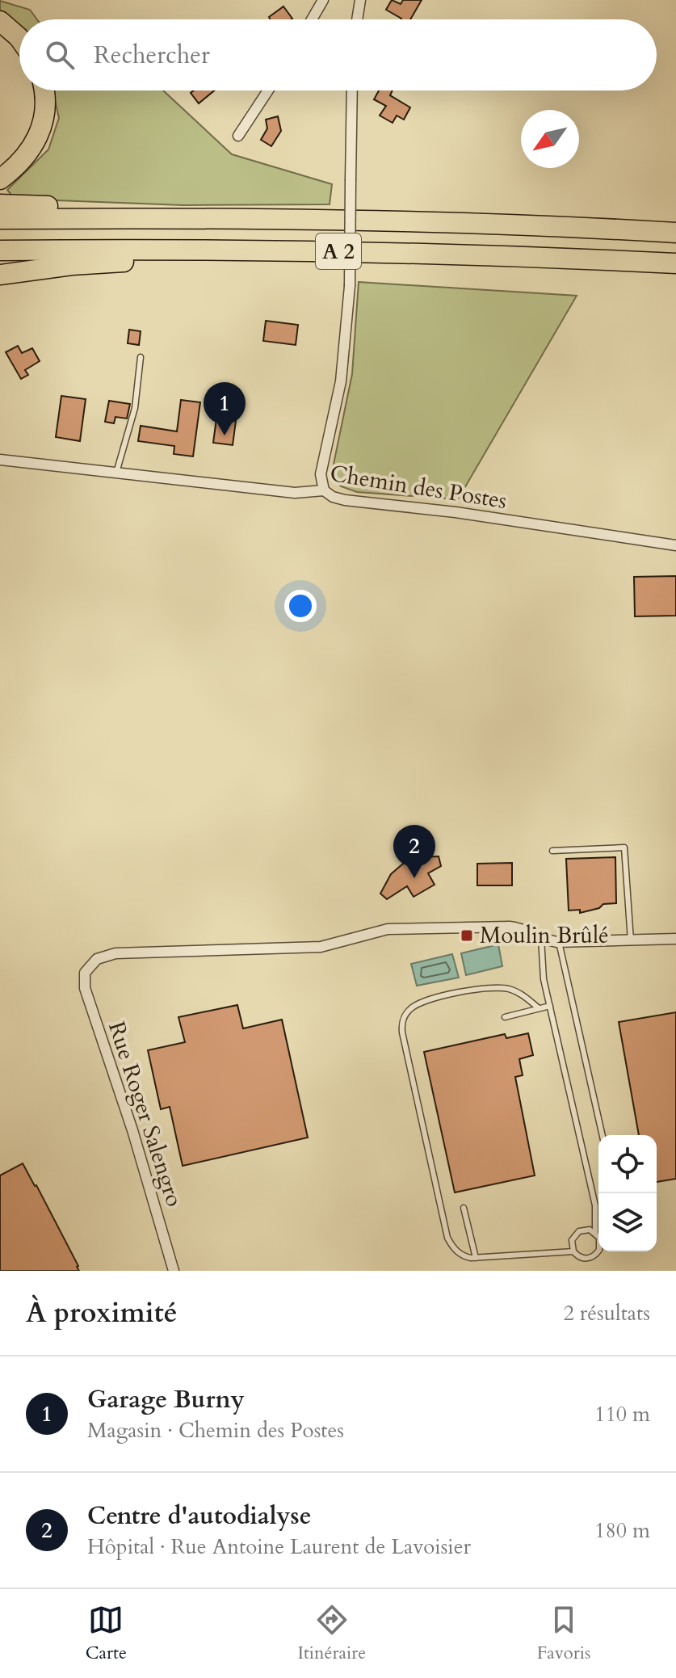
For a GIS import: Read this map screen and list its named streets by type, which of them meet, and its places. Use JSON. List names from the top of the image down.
{
  "streets": {
    "highway": ["A 2"],
    "street": ["Chemin des Postes", "Rue Roger Salengro"]
  },
  "places": {
    "transit": ["Moulin Brûlé"]
  },
  "north": "bottom left",
  "page": {
    "search": "Rechercher",
    "pins": ["1", "2"],
    "heading": ["À proximité", "2 résultats"],
    "list": [
      {
        "mark": "1",
        "name": "Garage Burny",
        "note": "Magasin · Chemin des Postes",
        "value": "110 m"
      },
      {
        "mark": "2",
        "name": "Centre d'autodialyse",
        "note": "Hôpital · Rue Antoine Laurent de Lavoisier",
        "value": "180 m"
      }
    ],
    "nav": ["Carte", "Itinéraire", "Favoris"]
  }
}
